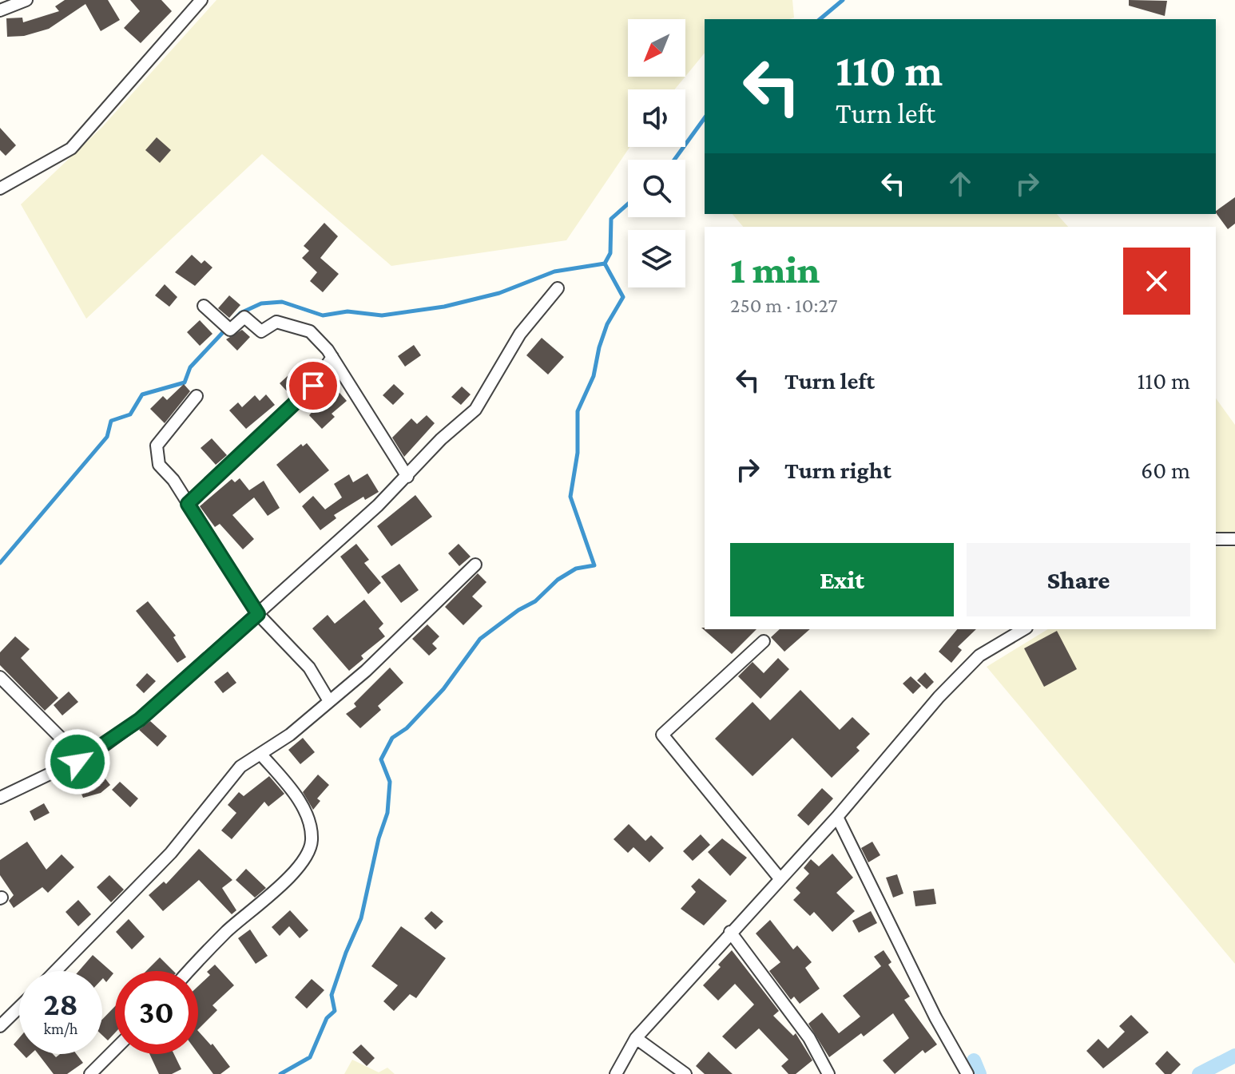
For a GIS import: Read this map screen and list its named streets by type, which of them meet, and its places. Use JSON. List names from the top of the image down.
{
  "north": "bottom left",
  "page": {
    "turn": ["110 m", "Turn left"],
    "heading": ["1 min", "250 m · 10:27"],
    "list": [
      {
        "name": "Turn left",
        "value": "110 m"
      },
      {
        "name": "Turn right",
        "value": "60 m"
      }
    ],
    "buttons": ["Exit", "Share"],
    "speed": "28 km/h",
    "limit": "30"
  }
}
